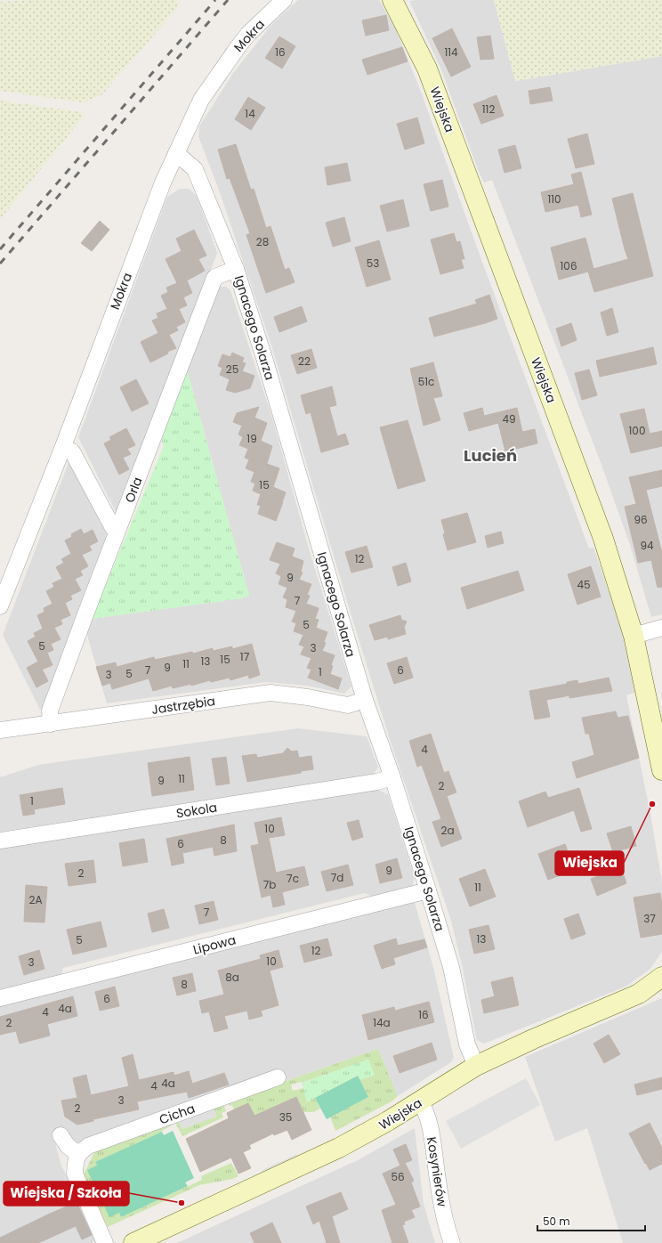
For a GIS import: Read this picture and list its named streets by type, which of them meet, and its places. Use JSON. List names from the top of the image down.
{
  "streets": {
    "street": [
      "Mokra",
      "Wiejska",
      "Ignacego Solarza",
      "Orla",
      "Jastrzębia",
      "Sokola",
      "Lipowa",
      "Cicha",
      "Kosynierów"
    ]
  },
  "crossings": [
    ["Mokra", "Ignacego Solarza"],
    ["Wiejska", "Ignacego Solarza"],
    ["Wiejska", "Kosynierów"],
    ["Ignacego Solarza", "Orla"],
    ["Ignacego Solarza", "Jastrzębia"],
    ["Ignacego Solarza", "Sokola"],
    ["Ignacego Solarza", "Lipowa"],
    ["Orla", "Jastrzębia"]
  ],
  "districts": ["Lucień"],
  "places": ["Wiejska", "Wiejska / Szkoła"],
  "house_numbers": [
    "16",
    "114",
    "112",
    "14",
    "110",
    "28",
    "53",
    "106",
    "22",
    "25",
    "51c",
    "49",
    "100",
    "19",
    "15",
    "96",
    "94",
    "12",
    "9",
    "45",
    "7",
    "5",
    "5",
    "3",
    "17",
    "15",
    "13",
    "11",
    "9",
    "7",
    "6",
    "1",
    "5",
    "3",
    "4",
    "11",
    "9",
    "2",
    "1",
    "10",
    "2a",
    "8",
    "6",
    "9",
    "2",
    "7d",
    "7c",
    "7b",
    "11",
    "2A",
    "7",
    "37",
    "13",
    "5",
    "12",
    "10",
    "3",
    "8a",
    "8",
    "6",
    "4a",
    "4",
    "16",
    "2",
    "14a",
    "4a",
    "4",
    "3",
    "2",
    "35",
    "56"
  ],
  "scale_bar": "50 m"
}
